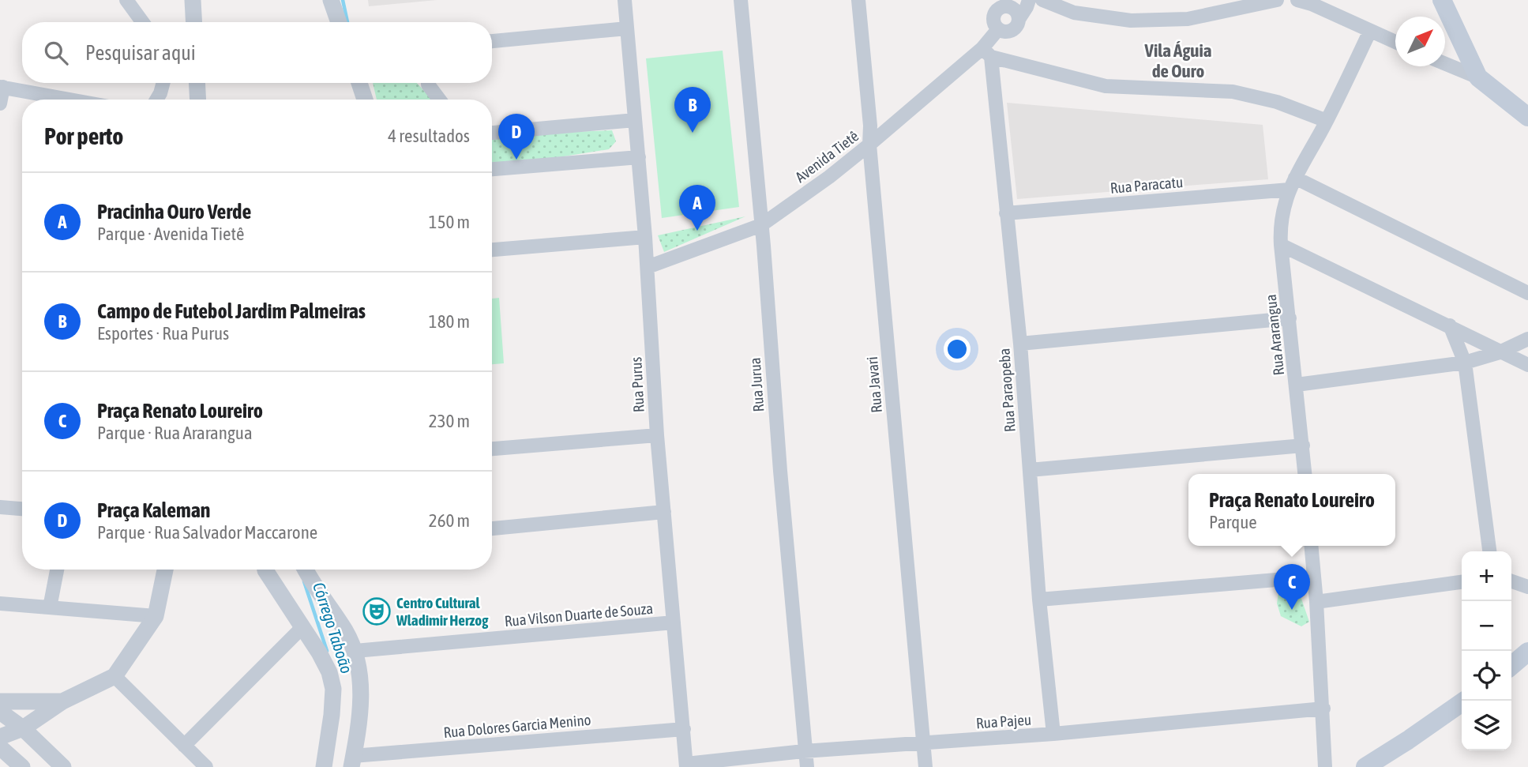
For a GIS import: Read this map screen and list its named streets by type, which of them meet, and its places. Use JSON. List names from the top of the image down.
{
  "streets": {
    "street": [
      "Avenida Tietê",
      "Rua Paracatu",
      "Rua Ararangua",
      "Rua Purus",
      "Rua Jurua",
      "Rua Javari",
      "Rua Paraopeba",
      "Rua Vilson Duarte de Souza",
      "Rua Pajeu",
      "Rua Dolores Garcia Menino"
    ]
  },
  "crossings": [
    ["Avenida Tietê", "Rua Purus"],
    ["Avenida Tietê", "Rua Jurua"],
    ["Avenida Tietê", "Rua Javari"],
    ["Avenida Tietê", "Rua Paraopeba"],
    ["Rua Paracatu", "Rua Ararangua"],
    ["Rua Paracatu", "Rua Paraopeba"],
    ["Rua Purus", "Rua Vilson Duarte de Souza"],
    ["Rua Purus", "Rua Pajeu"],
    ["Rua Purus", "Rua Dolores Garcia Menino"],
    ["Rua Jurua", "Rua Pajeu"],
    ["Rua Javari", "Rua Pajeu"],
    ["Rua Paraopeba", "Rua Pajeu"]
  ],
  "districts": ["Vila Águia de Ouro"],
  "water": ["Córrego Taboão"],
  "places": {
    "theatre": ["Centro Cultural Wladimir Herzog"]
  },
  "north": "top right",
  "page": {
    "search": "Pesquisar aqui",
    "pins": [
      "B",
      "D",
      "A",
      "C"
    ],
    "heading": ["Por perto", "4 resultados"],
    "list": [
      {
        "mark": "A",
        "name": "Pracinha Ouro Verde",
        "note": "Parque · Avenida Tietê",
        "value": "150 m"
      },
      {
        "mark": "B",
        "name": "Campo de Futebol Jardim Palmeiras",
        "note": "Esportes · Rua Purus",
        "value": "180 m"
      },
      {
        "mark": "C",
        "name": "Praça Renato Loureiro",
        "note": "Parque · Rua Ararangua",
        "value": "230 m"
      },
      {
        "mark": "D",
        "name": "Praça Kaleman",
        "note": "Parque · Rua Salvador Maccarone",
        "value": "260 m"
      }
    ],
    "popup": ["Praça Renato Loureiro", "Parque"],
    "map_buttons": ["+", "−"]
  }
}
